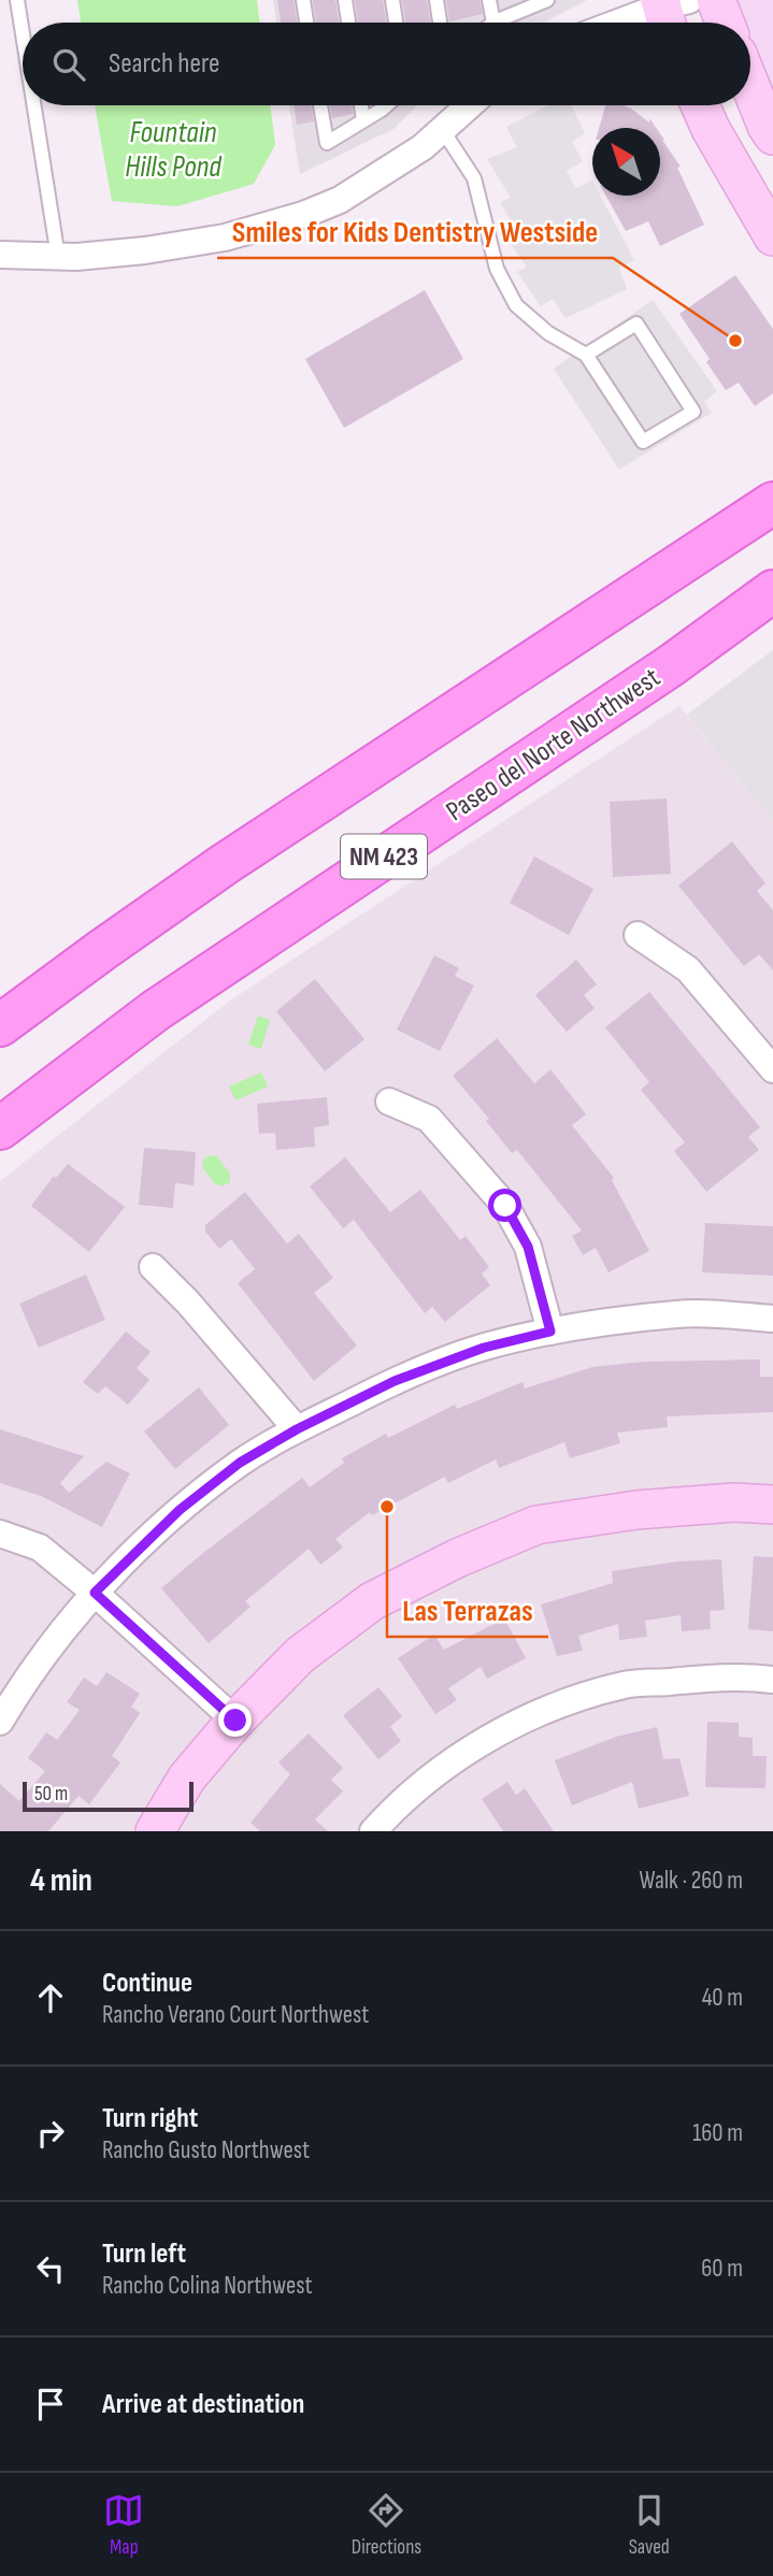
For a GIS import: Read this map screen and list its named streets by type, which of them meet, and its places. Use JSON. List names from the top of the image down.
{
  "streets": {
    "main road": ["Paseo del Norte Northwest", "NM 423"]
  },
  "water": ["Fountain Hills Pond"],
  "places": ["Smiles for Kids Dentistry Westside", "Las Terrazas"],
  "scale_bar": "50 m",
  "north": "top left",
  "page": {
    "search": "Search here",
    "scale": "50 m",
    "heading": ["4 min", "Walk · 260 m"],
    "list": [
      ["Continue", "Rancho Verano Court Northwest", "40 m"],
      ["Turn right", "Rancho Gusto Northwest", "160 m"],
      ["Turn left", "Rancho Colina Northwest", "60 m"],
      "Arrive at destination"
    ],
    "nav": ["Map", "Directions", "Saved"]
  }
}
